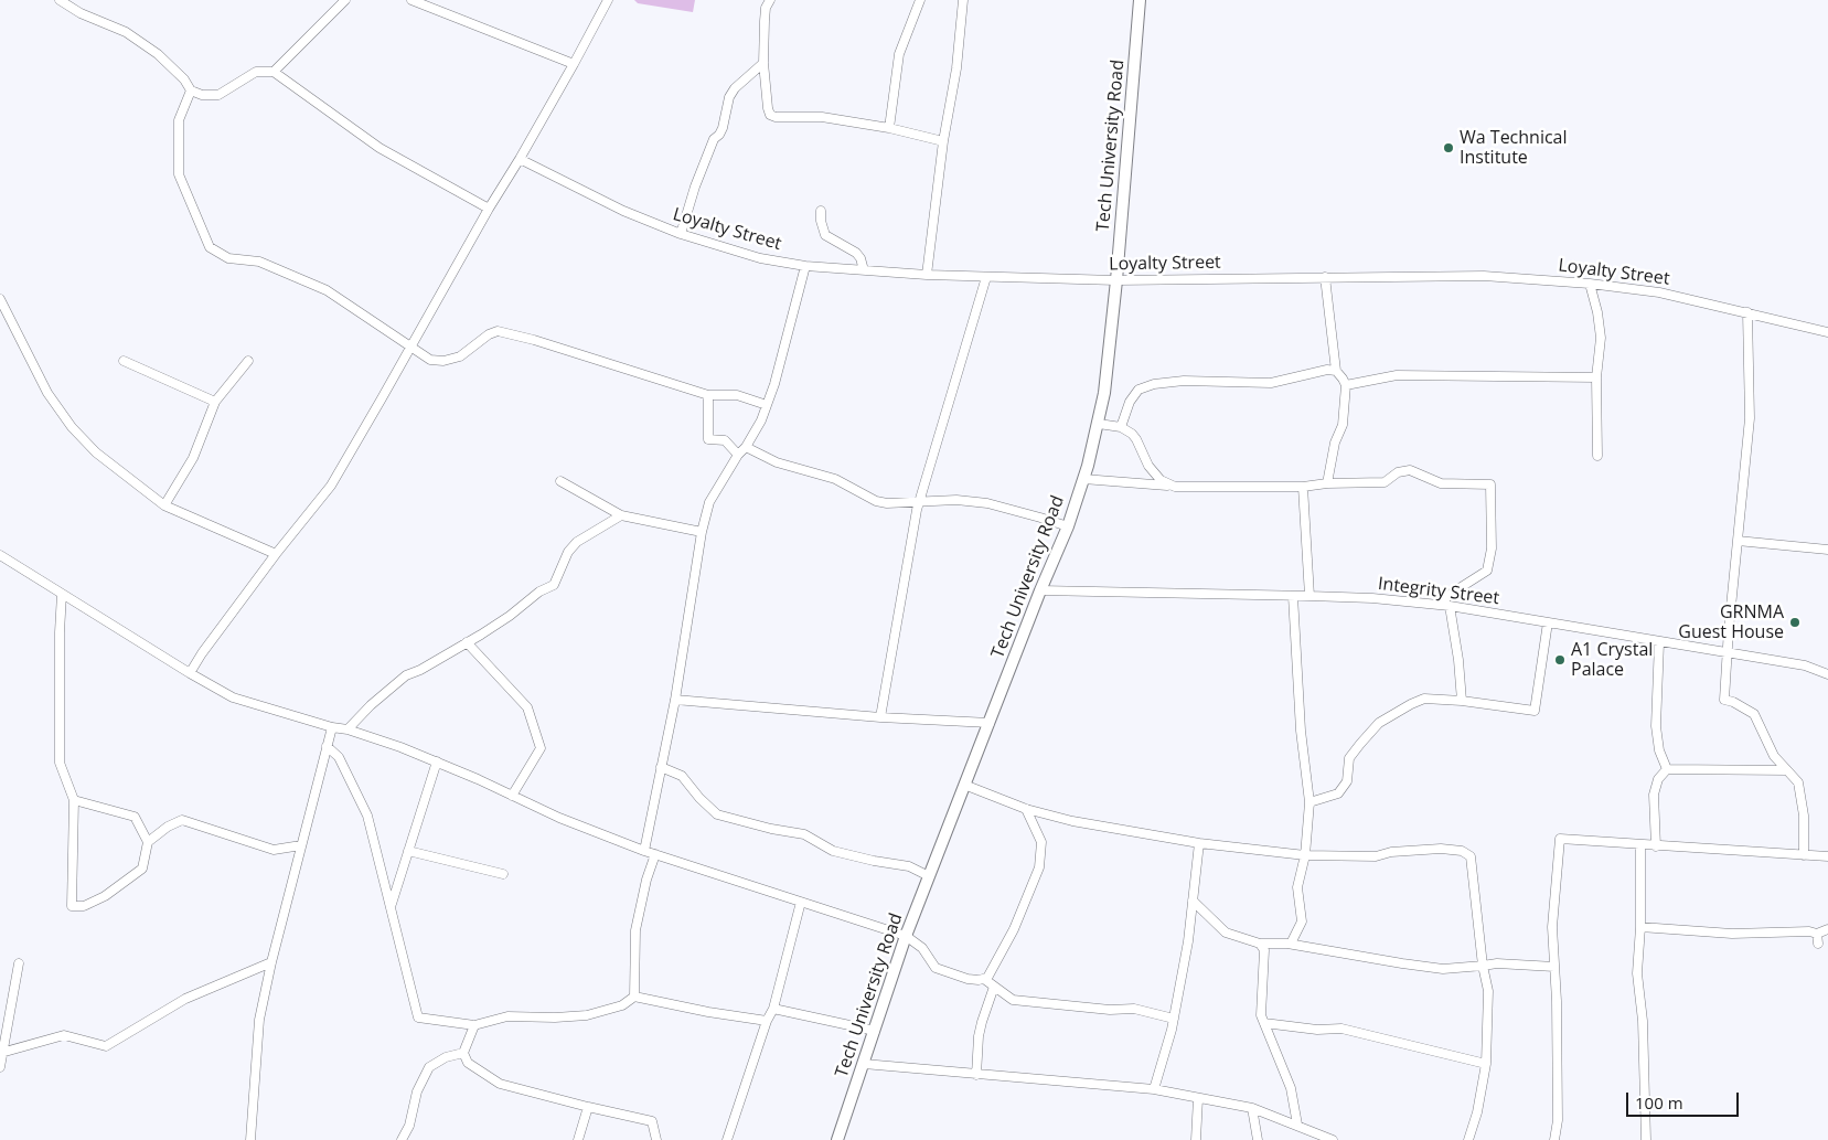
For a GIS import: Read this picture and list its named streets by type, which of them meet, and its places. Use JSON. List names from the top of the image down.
{
  "streets": {
    "street": ["Tech University Road", "Loyalty Street", "Integrity Street"]
  },
  "crossings": [
    ["Tech University Road", "Loyalty Street"],
    ["Tech University Road", "Integrity Street"]
  ],
  "places": ["Wa Technical Institute", "GRNMA Guest House", "A1 Crystal Palace"],
  "scale_bar": "100 m"
}
